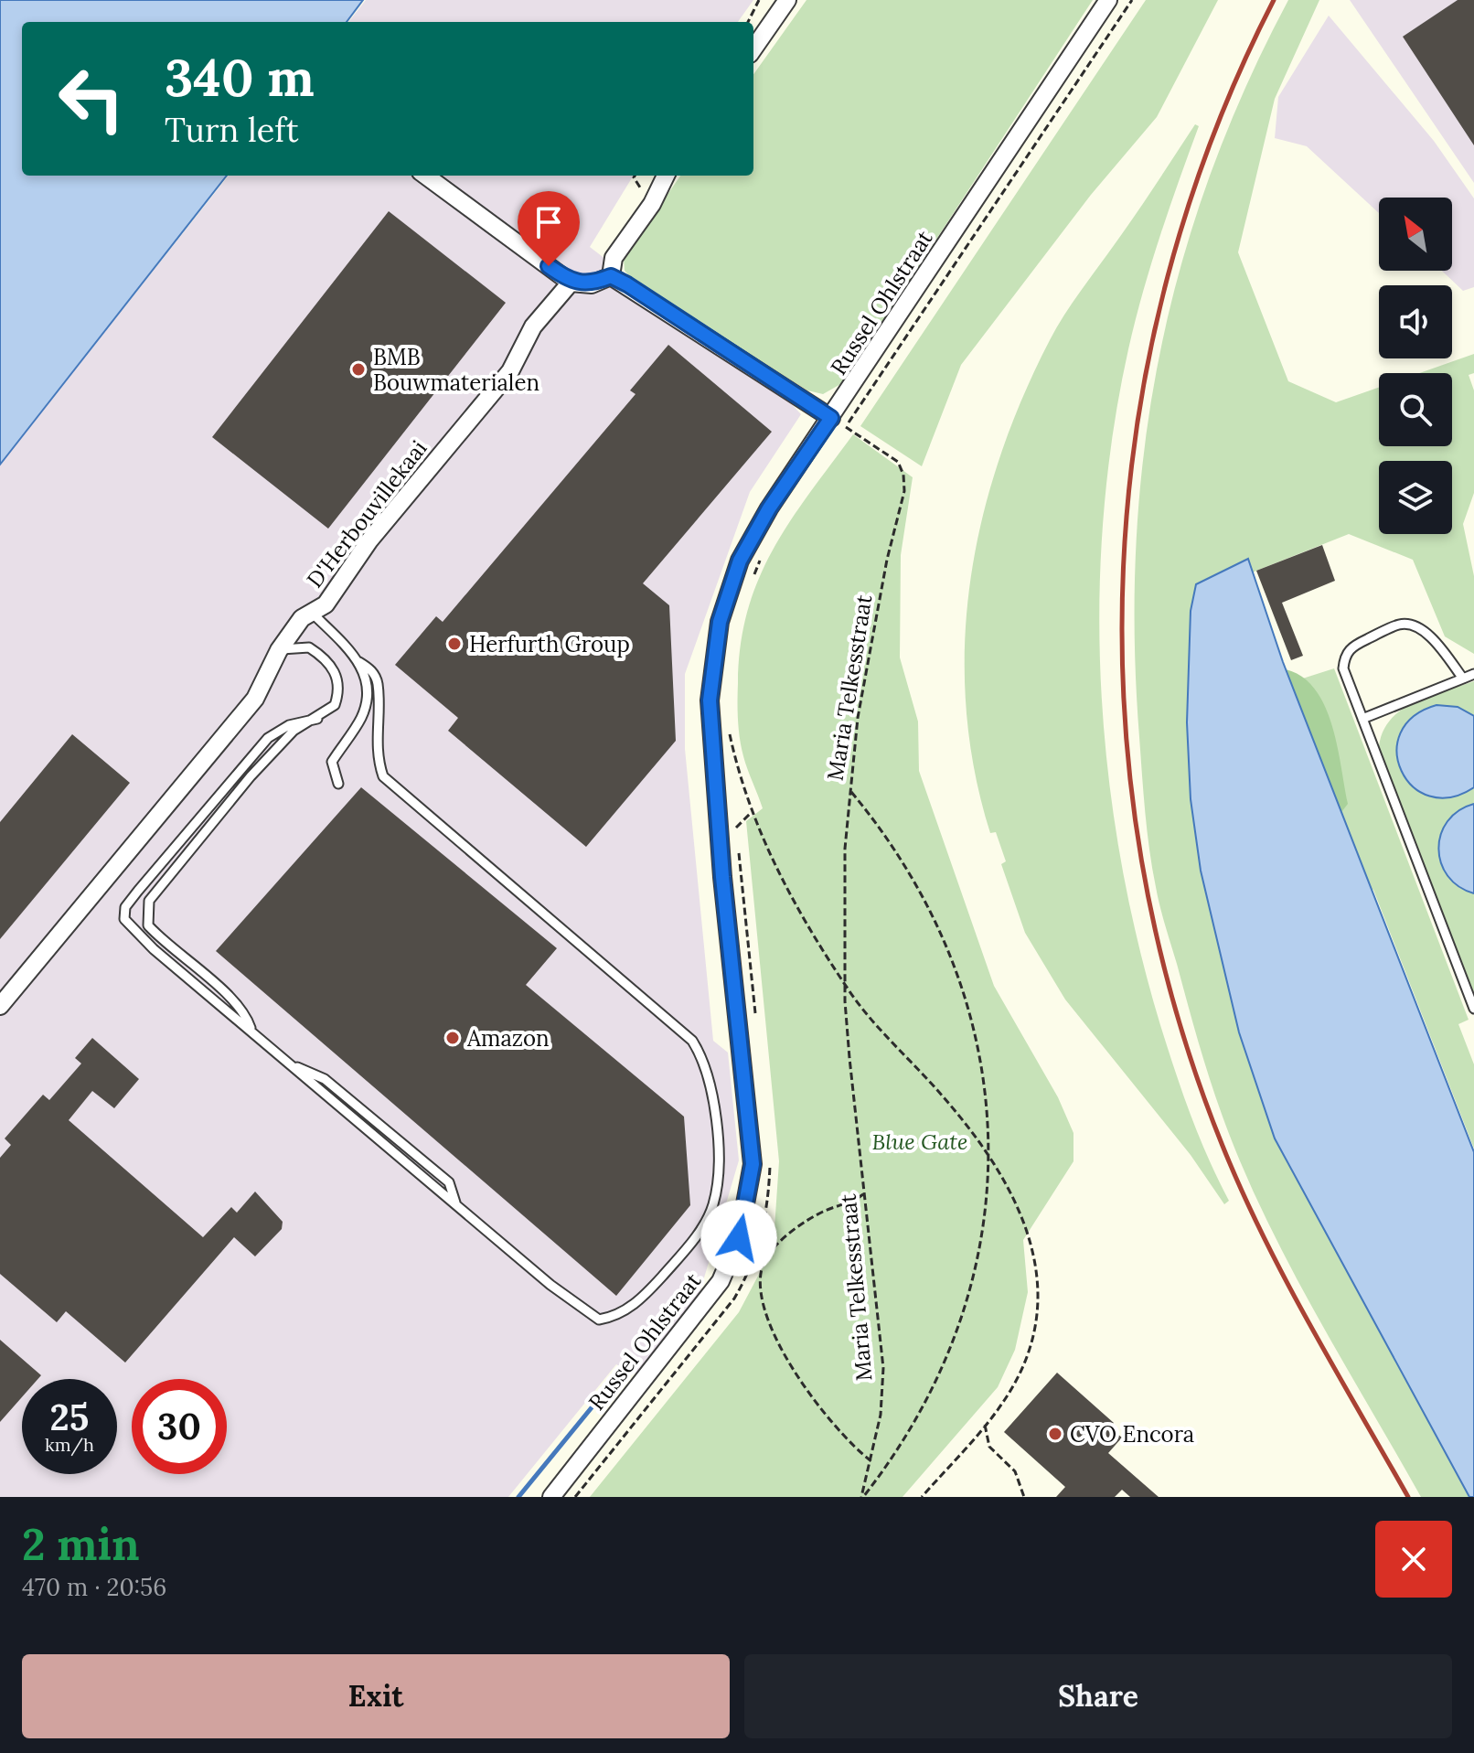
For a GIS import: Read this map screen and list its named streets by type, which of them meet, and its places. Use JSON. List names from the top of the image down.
{
  "streets": {
    "street": ["Russel Ohlstraat", "D'Herbouvillekaai"],
    "path": ["Maria Telkesstraat"]
  },
  "crossings": [
    ["Russel Ohlstraat", "Maria Telkesstraat"]
  ],
  "parks": ["Blue Gate"],
  "places": [
    "BMB Bouwmaterialen",
    "Herfurth Group",
    "Amazon",
    "CVO Encora"
  ],
  "north": "top left",
  "page": {
    "turn": ["340 m", "Turn left"],
    "speed": "25 km/h",
    "limit": "30",
    "heading": ["2 min", "470 m · 20:56"],
    "buttons": ["Exit", "Share"]
  }
}
